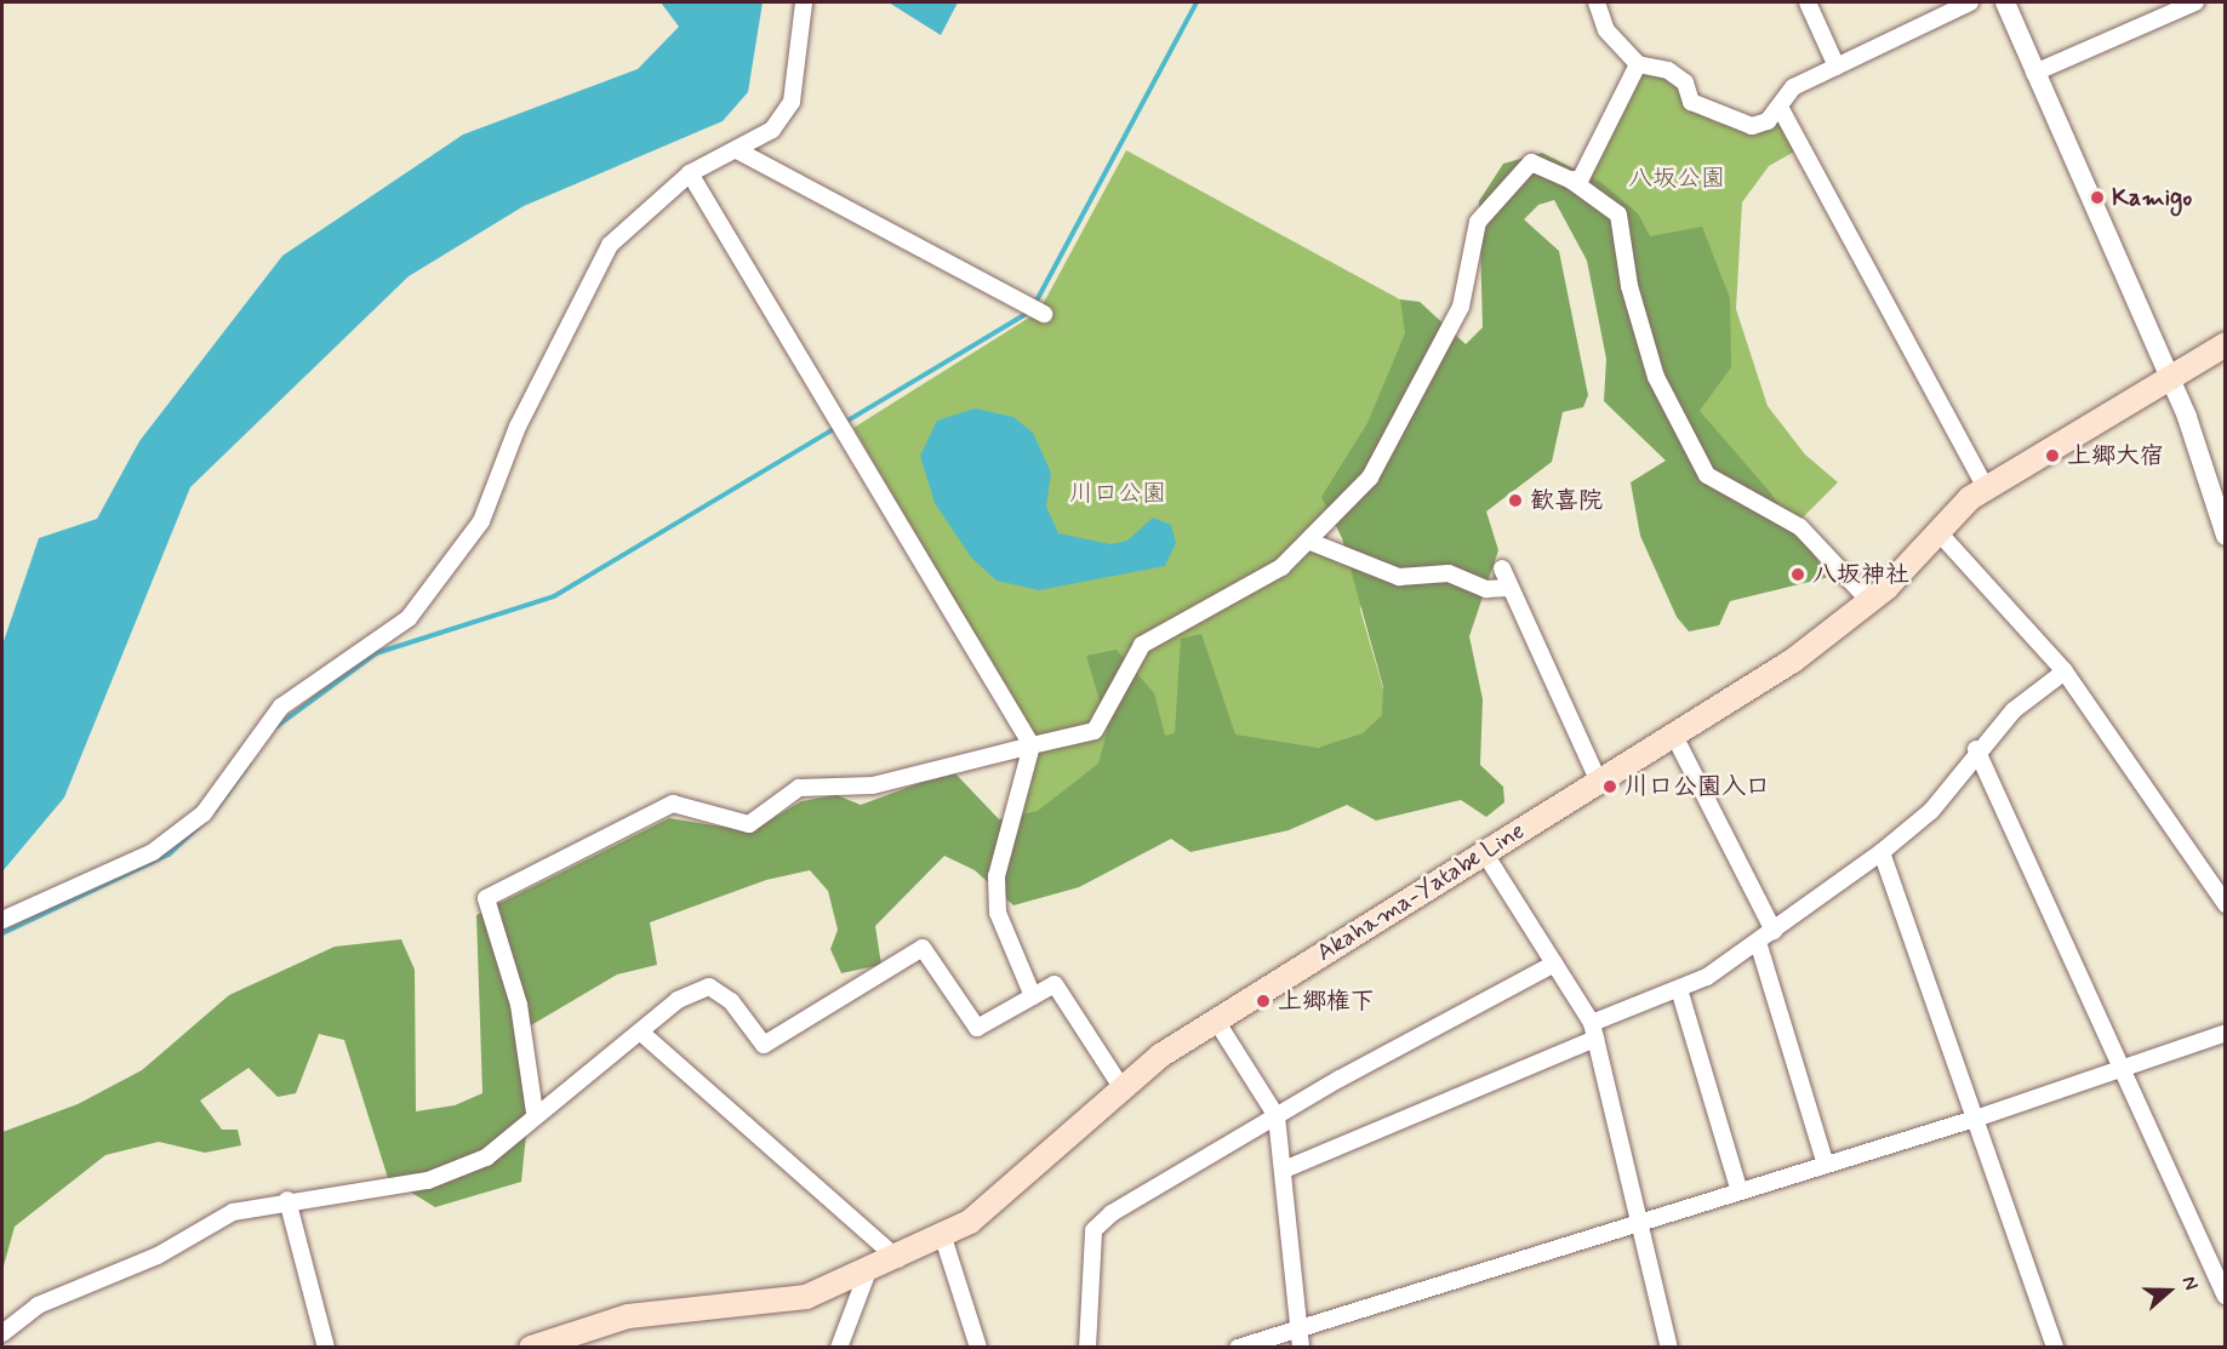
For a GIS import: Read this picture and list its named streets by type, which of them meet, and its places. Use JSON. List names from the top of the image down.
{
  "streets": {
    "main road": ["Akahama-Yatabe Line"]
  },
  "parks": ["八坂公園", "川口公園"],
  "places": [
    "Kamigo",
    "上郷大宿",
    "歓喜院",
    "八坂神社",
    "川口公園入口",
    "上郷権下"
  ],
  "north": "right"
}
